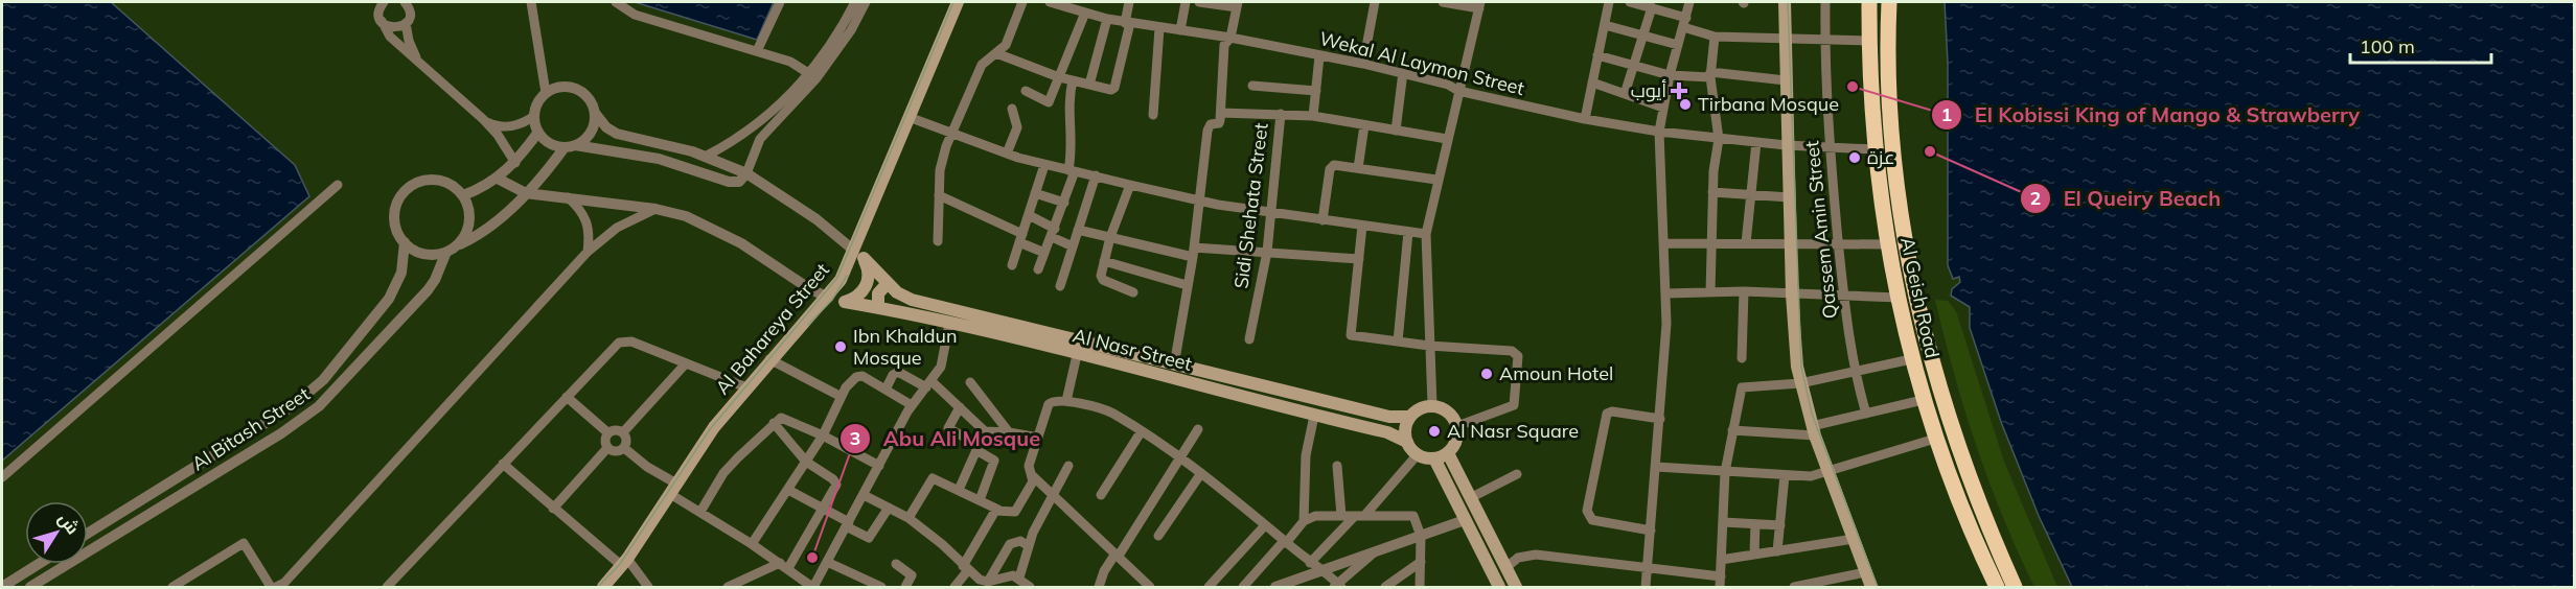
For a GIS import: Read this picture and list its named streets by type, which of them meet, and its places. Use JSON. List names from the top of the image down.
{
  "streets": {
    "highway": ["Al Geish Road"],
    "main road": ["Al Bahareya Street", "Al Nasr Street"],
    "street": [
      "Wekal Al Laymon Street",
      "Sidi Shehata Street",
      "Qassem Amin Street",
      "Al Bitash Street"
    ]
  },
  "crossings": [
    ["Wekal Al Laymon Street", "Qassem Amin Street"],
    ["Wekal Al Laymon Street", "Al Geish Road"],
    ["Al Bahareya Street", "Al Nasr Street"]
  ],
  "places": {
    "other": [
      "El Kobissi King of Mango & Strawberry",
      "Tirbana Mosque",
      "El Queiry Beach",
      "عزة",
      "Ibn Khaldun Mosque",
      "Amoun Hotel",
      "Al Nasr Square",
      "Abu Ali Mosque"
    ],
    "health": ["أيوب"]
  },
  "scale_bar": "100 m",
  "north": "top right"
}
